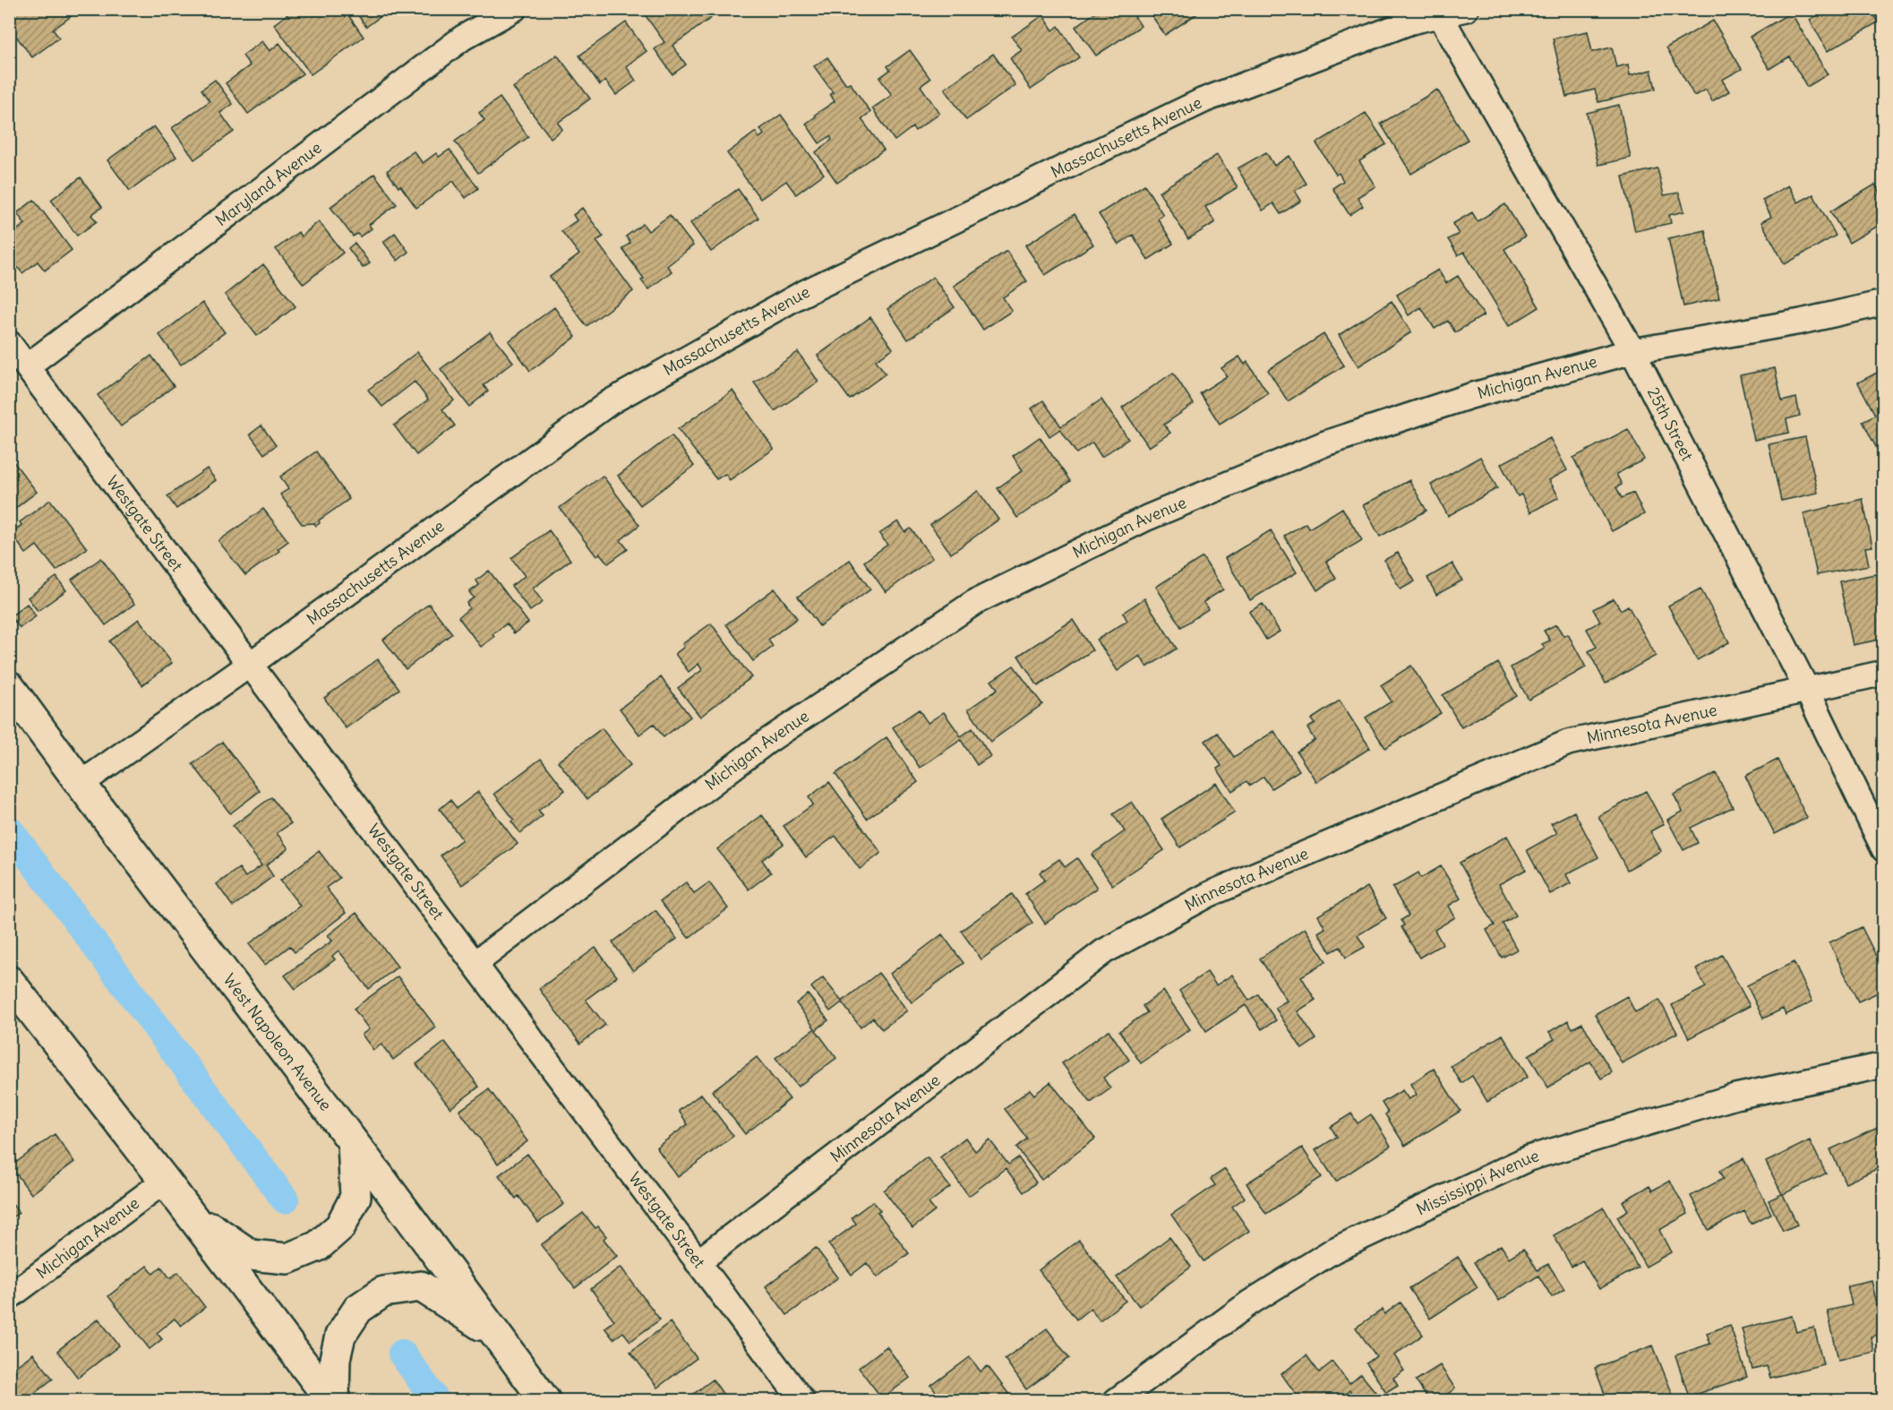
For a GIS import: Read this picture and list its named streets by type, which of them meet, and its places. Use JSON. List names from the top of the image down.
{
  "streets": {
    "main road": ["West Napoleon Avenue"],
    "street": [
      "Massachusetts Avenue",
      "Maryland Avenue",
      "Michigan Avenue",
      "25th Street",
      "Westgate Street",
      "Minnesota Avenue",
      "Mississippi Avenue"
    ]
  },
  "crossings": [
    ["Massachusetts Avenue", "25th Street"],
    ["Massachusetts Avenue", "Westgate Street"],
    ["Massachusetts Avenue", "West Napoleon Avenue"],
    ["Maryland Avenue", "Westgate Street"],
    ["Michigan Avenue", "25th Street"],
    ["Michigan Avenue", "Westgate Street"],
    ["25th Street", "Minnesota Avenue"],
    ["Westgate Street", "Minnesota Avenue"]
  ]
}
